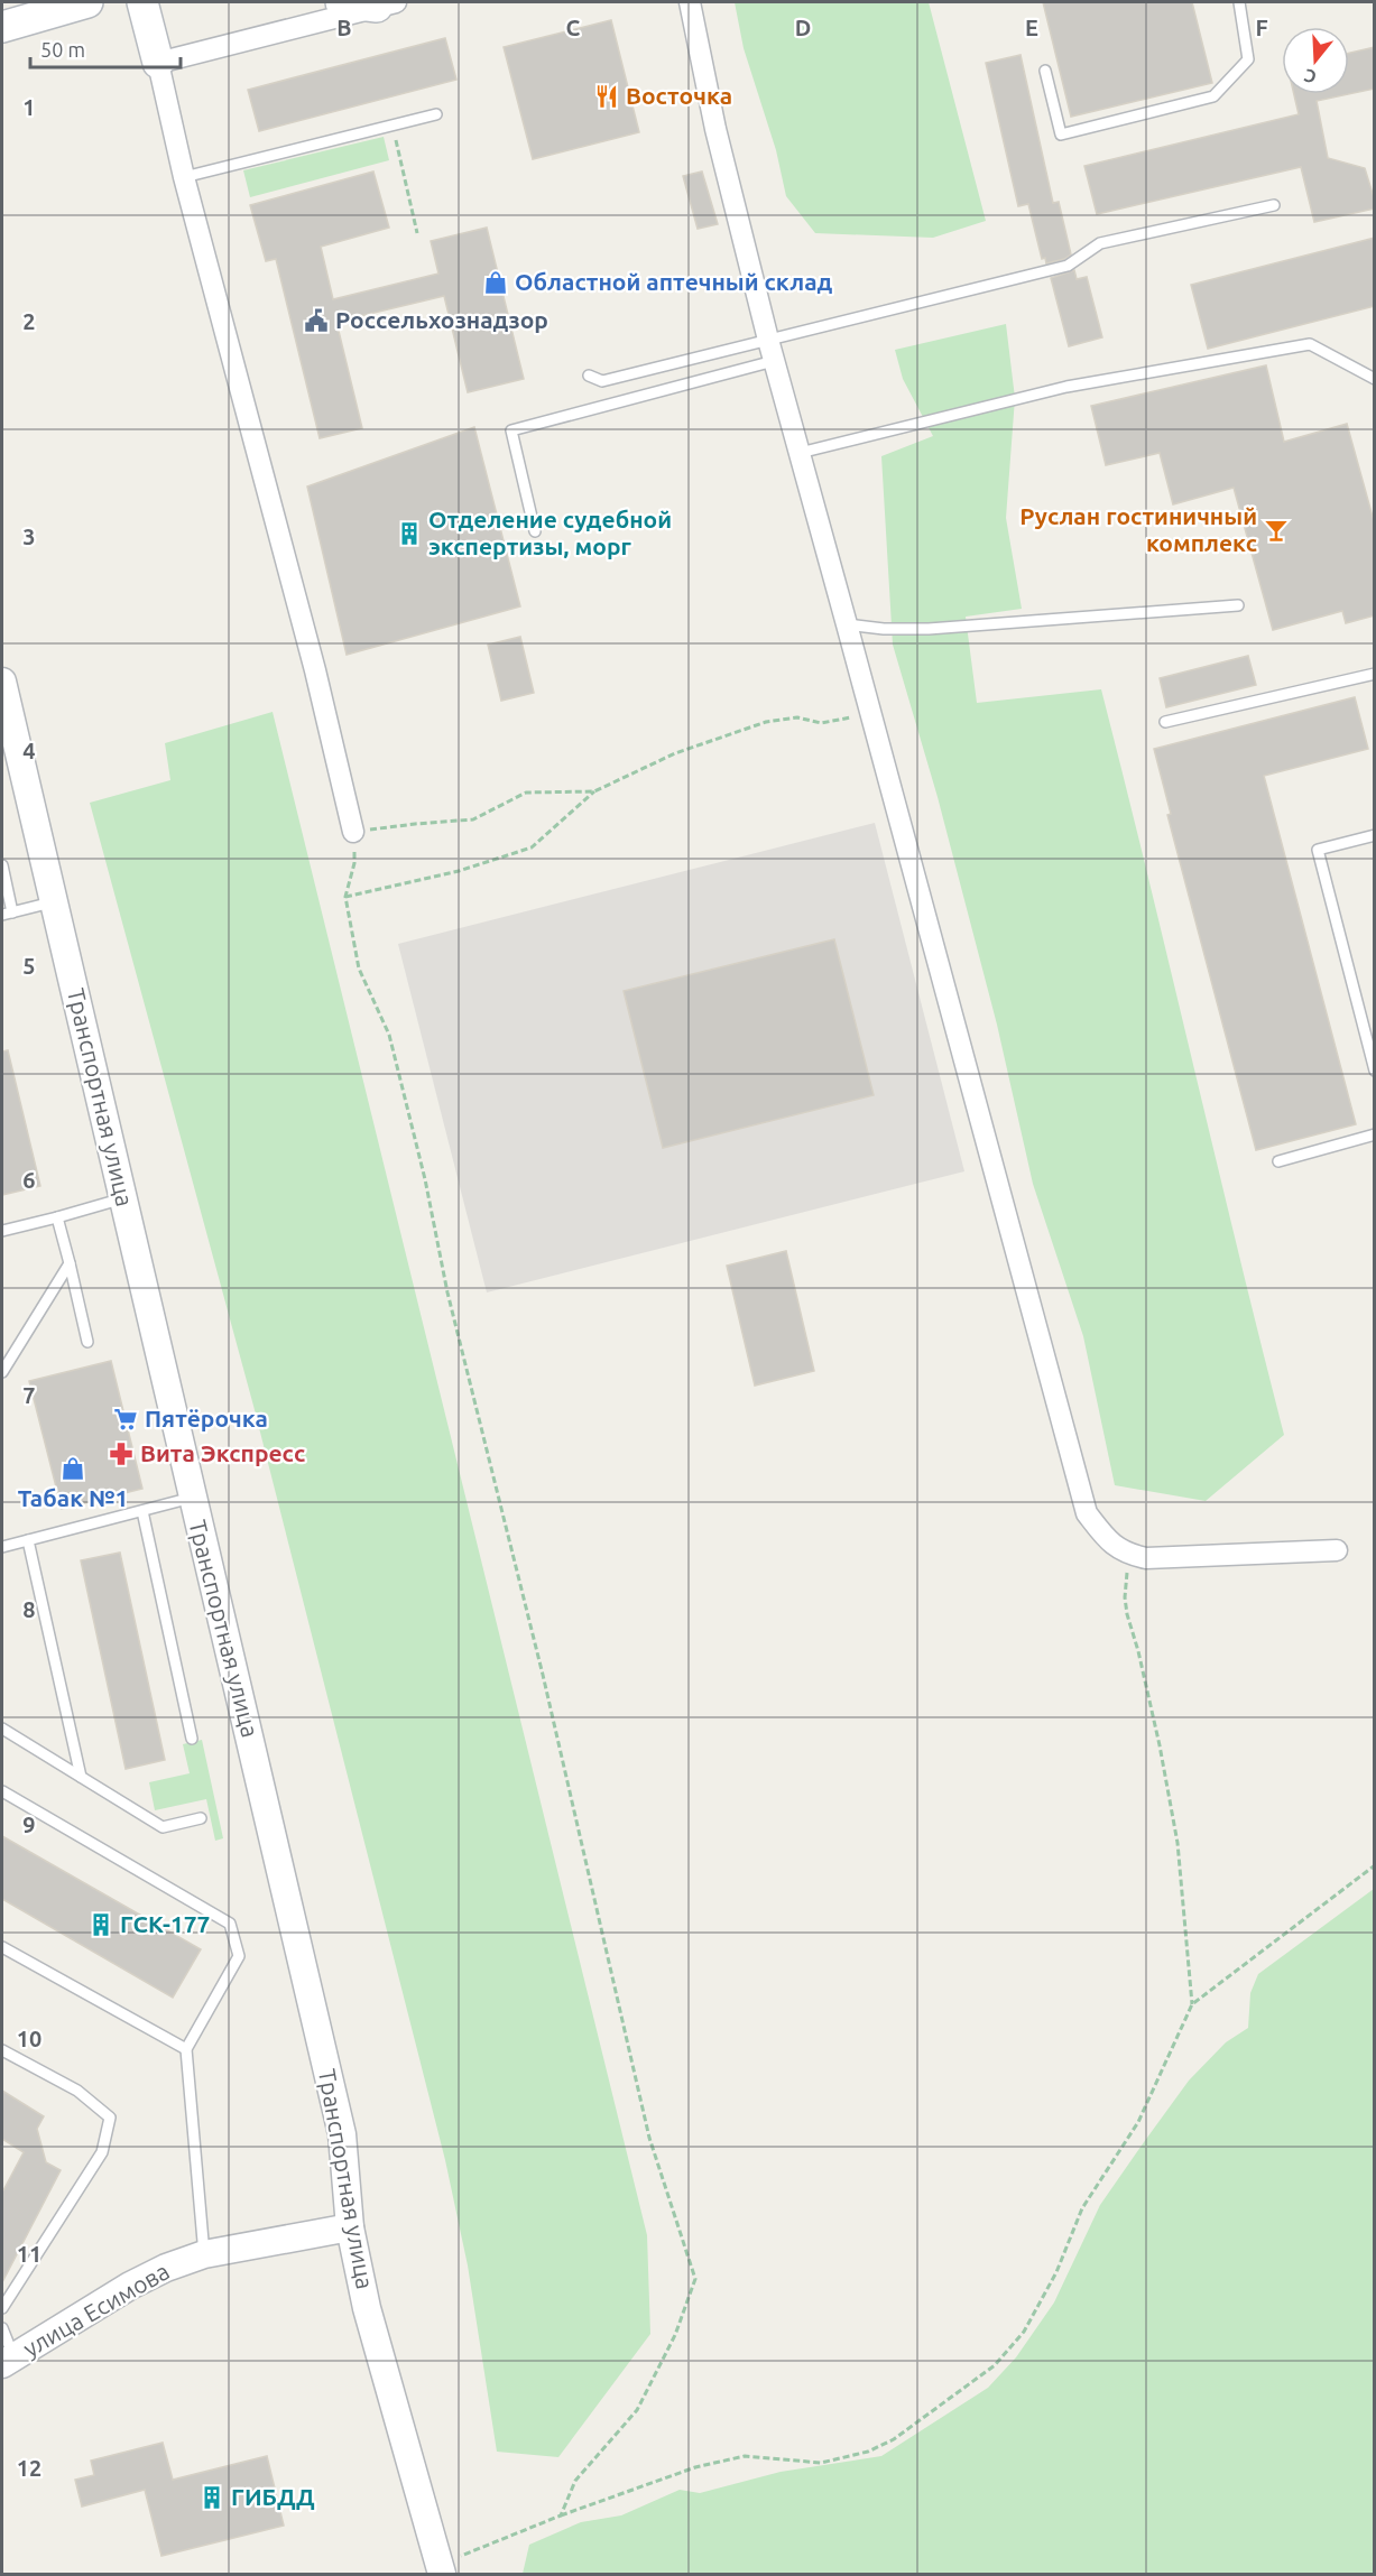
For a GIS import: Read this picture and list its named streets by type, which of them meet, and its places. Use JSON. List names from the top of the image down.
{
  "streets": {
    "street": ["Транспортная улица", "улица Есимова"]
  },
  "crossings": [
    ["Транспортная улица", "улица Есимова"]
  ],
  "places": {
    "restaurant": ["Восточка"],
    "shop": ["Областной аптечный склад", "Табак №1"],
    "public building": ["Россельхознадзор"],
    "bar": ["Руслан гостиничный комплекс"],
    "building": ["Отделение судебной экспертизы, морг", "ГСК-177", "ГИБДД"],
    "supermarket": ["Пятёрочка"],
    "pharmacy": ["Вита Экспресс"]
  },
  "scale_bar": "50 m",
  "north": "bottom",
  "grid": {
    "columns": [
      "B",
      "C",
      "D",
      "E",
      "F"
    ],
    "rows": [
      "1",
      "2",
      "3",
      "4",
      "5",
      "6",
      "7",
      "8",
      "9",
      "10",
      "11",
      "12"
    ]
  }
}
